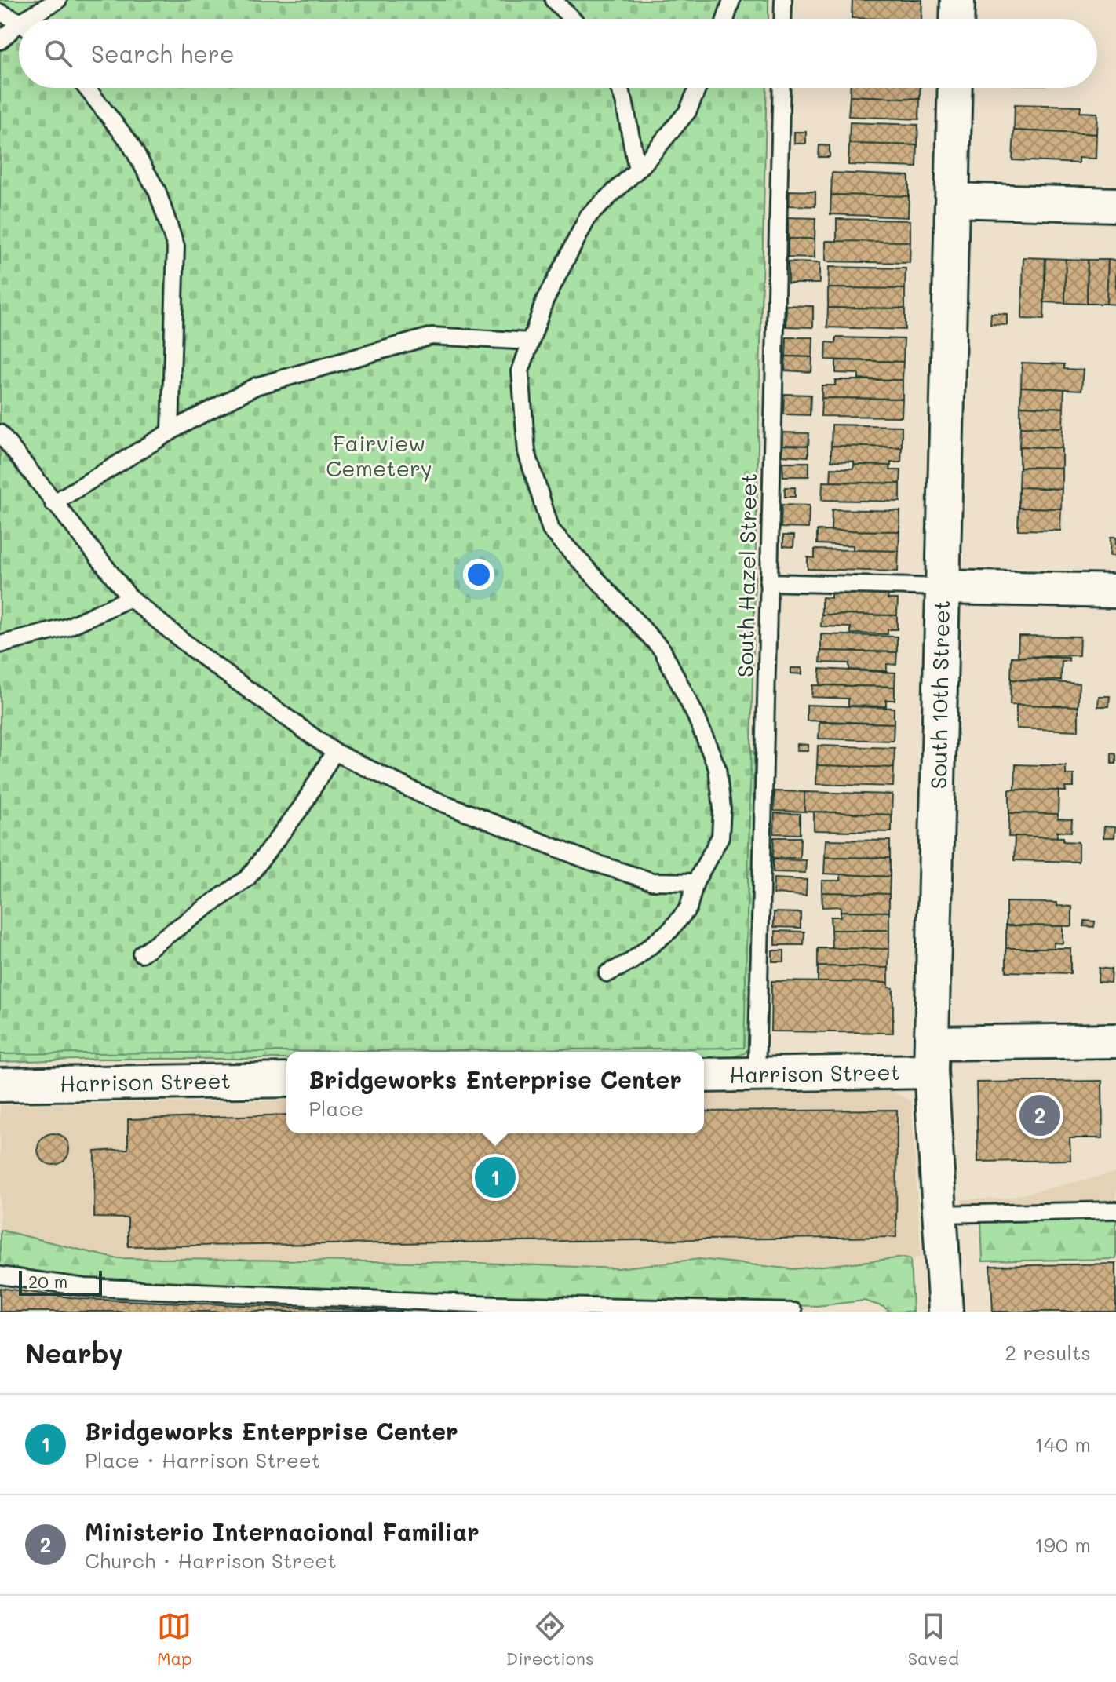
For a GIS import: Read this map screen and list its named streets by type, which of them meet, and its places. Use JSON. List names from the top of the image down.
{
  "streets": {
    "street": ["South 10th Street", "Harrison Street"],
    "lane": ["South Hazel Street"]
  },
  "crossings": [
    ["South Hazel Street", "Harrison Street"],
    ["South 10th Street", "Harrison Street"]
  ],
  "parks": ["Fairview Cemetery"],
  "scale_bar": "20 m",
  "page": {
    "search": "Search here",
    "popup": ["Bridgeworks Enterprise Center", "Place"],
    "pins": ["2", "1"],
    "scale": "20 m",
    "heading": ["Nearby", "2 results"],
    "list": [
      {
        "mark": "1",
        "name": "Bridgeworks Enterprise Center",
        "note": "Place · Harrison Street",
        "value": "140 m"
      },
      {
        "mark": "2",
        "name": "Ministerio Internacional Familiar",
        "note": "Church · Harrison Street",
        "value": "190 m"
      }
    ],
    "nav": ["Map", "Directions", "Saved"]
  }
}
